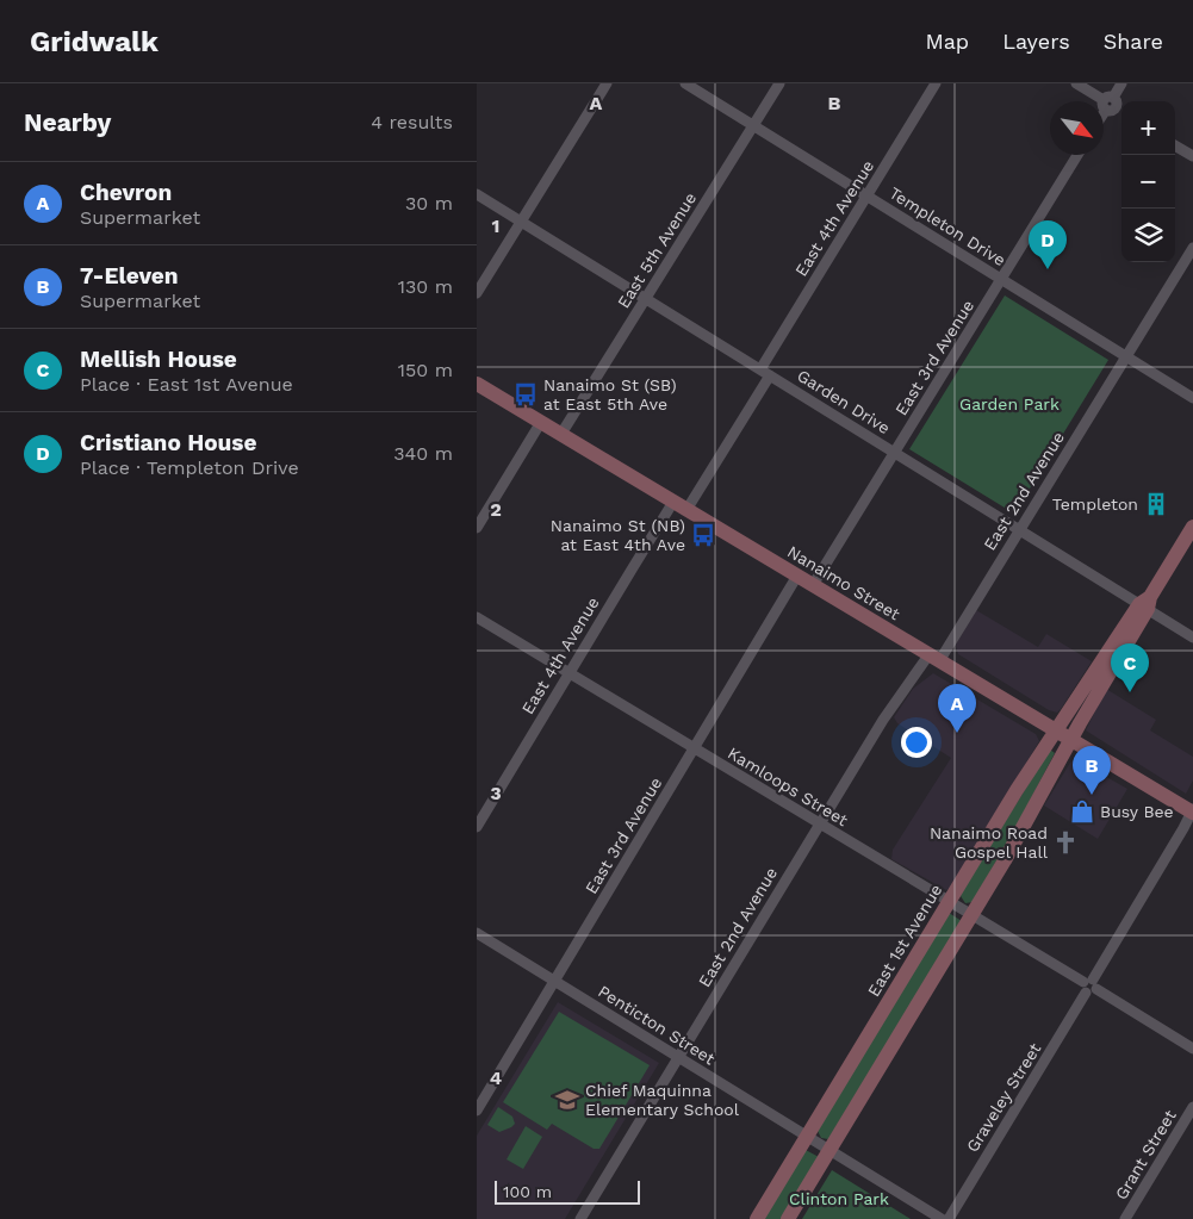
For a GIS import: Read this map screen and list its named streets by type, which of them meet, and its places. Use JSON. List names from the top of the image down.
{
  "streets": {
    "main road": ["Nanaimo Street", "East 1st Avenue"],
    "street": [
      "East 4th Avenue",
      "Templeton Drive",
      "East 5th Avenue",
      "East 3rd Avenue",
      "Garden Drive",
      "East 2nd Avenue",
      "Kamloops Street",
      "Penticton Street",
      "Graveley Street",
      "Grant Street"
    ]
  },
  "crossings": [
    ["East 4th Avenue", "Templeton Drive"],
    ["East 4th Avenue", "Garden Drive"],
    ["East 4th Avenue", "Nanaimo Street"],
    ["East 4th Avenue", "Kamloops Street"],
    ["Templeton Drive", "East 5th Avenue"],
    ["Templeton Drive", "East 3rd Avenue"],
    ["Templeton Drive", "East 2nd Avenue"],
    ["East 5th Avenue", "Garden Drive"],
    ["East 5th Avenue", "Nanaimo Street"],
    ["East 3rd Avenue", "Garden Drive"],
    ["East 3rd Avenue", "Nanaimo Street"],
    ["East 3rd Avenue", "Kamloops Street"],
    ["East 3rd Avenue", "Penticton Street"],
    ["Garden Drive", "East 2nd Avenue"],
    ["Garden Drive", "East 1st Avenue"],
    ["East 2nd Avenue", "Nanaimo Street"],
    ["East 2nd Avenue", "Kamloops Street"],
    ["East 2nd Avenue", "Penticton Street"],
    ["Nanaimo Street", "East 1st Avenue"],
    ["Nanaimo Street", "Graveley Street"],
    ["Kamloops Street", "East 1st Avenue"],
    ["Kamloops Street", "Graveley Street"],
    ["East 1st Avenue", "Penticton Street"]
  ],
  "parks": ["Garden Park", "Clinton Park"],
  "places": {
    "bus stop": ["Nanaimo St (SB) at East 5th Ave", "Nanaimo St (NB) at East 4th Ave"],
    "building": ["Templeton"],
    "shop": ["Busy Bee"],
    "church": ["Nanaimo Road Gospel Hall"],
    "school or university": ["Chief Maquinna Elementary School"]
  },
  "scale_bar": "100 m",
  "north": "bottom right",
  "page": {
    "header": "Gridwalk",
    "nav": ["Map", "Layers", "Share"],
    "heading": ["Nearby", "4 results"],
    "map_buttons": ["+", "−"],
    "list": [
      {
        "mark": "A",
        "name": "Chevron",
        "note": "Supermarket",
        "value": "30 m"
      },
      {
        "mark": "B",
        "name": "7-Eleven",
        "note": "Supermarket",
        "value": "130 m"
      },
      {
        "mark": "C",
        "name": "Mellish House",
        "note": "Place · East 1st Avenue",
        "value": "150 m"
      },
      {
        "mark": "D",
        "name": "Cristiano House",
        "note": "Place · Templeton Drive",
        "value": "340 m"
      }
    ],
    "pins": [
      "D",
      "C",
      "A",
      "B"
    ],
    "scale": "100 m"
  },
  "grid": {
    "columns": ["A", "B"],
    "rows": [
      "1",
      "2",
      "3",
      "4"
    ]
  }
}
